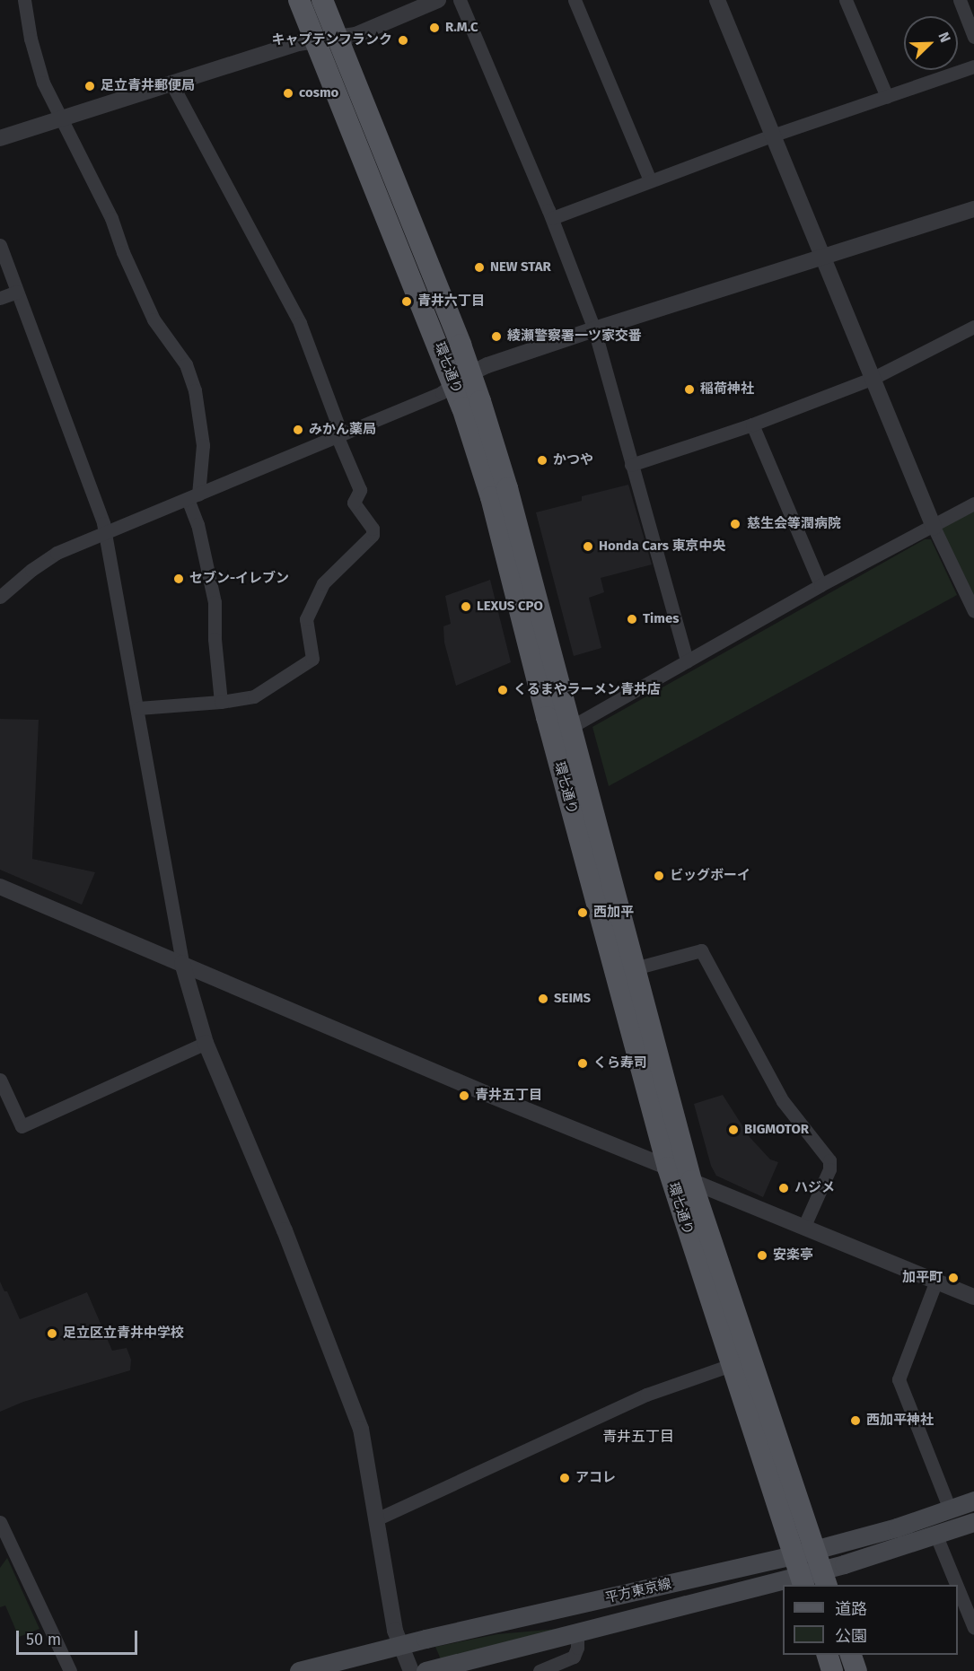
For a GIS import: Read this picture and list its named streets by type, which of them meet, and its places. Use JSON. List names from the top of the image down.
{
  "streets": {
    "main road": ["環七通り", "平方東京線"]
  },
  "crossings": [
    ["環七通り", "平方東京線"]
  ],
  "districts": ["青井五丁目"],
  "places": [
    "R.M.C",
    "キャプテンフランク",
    "足立青井郵便局",
    "cosmo",
    "NEW STAR",
    "青井六丁目",
    "綾瀬警察署一ツ家交番",
    "稲荷神社",
    "みかん薬局",
    "かつや",
    "慈生会等潤病院",
    "Honda Cars 東京中央",
    "セブン-イレブン",
    "LEXUS CPO",
    "Times",
    "くるまやラーメン青井店",
    "ビッグボーイ",
    "西加平",
    "SEIMS",
    "くら寿司",
    "青井五丁目",
    "BIGMOTOR",
    "ハジメ",
    "安楽亭",
    "加平町",
    "足立区立青井中学校",
    "西加平神社",
    "アコレ"
  ],
  "legend": ["道路", "公園"],
  "scale_bar": "50 m",
  "north": "top right"
}
